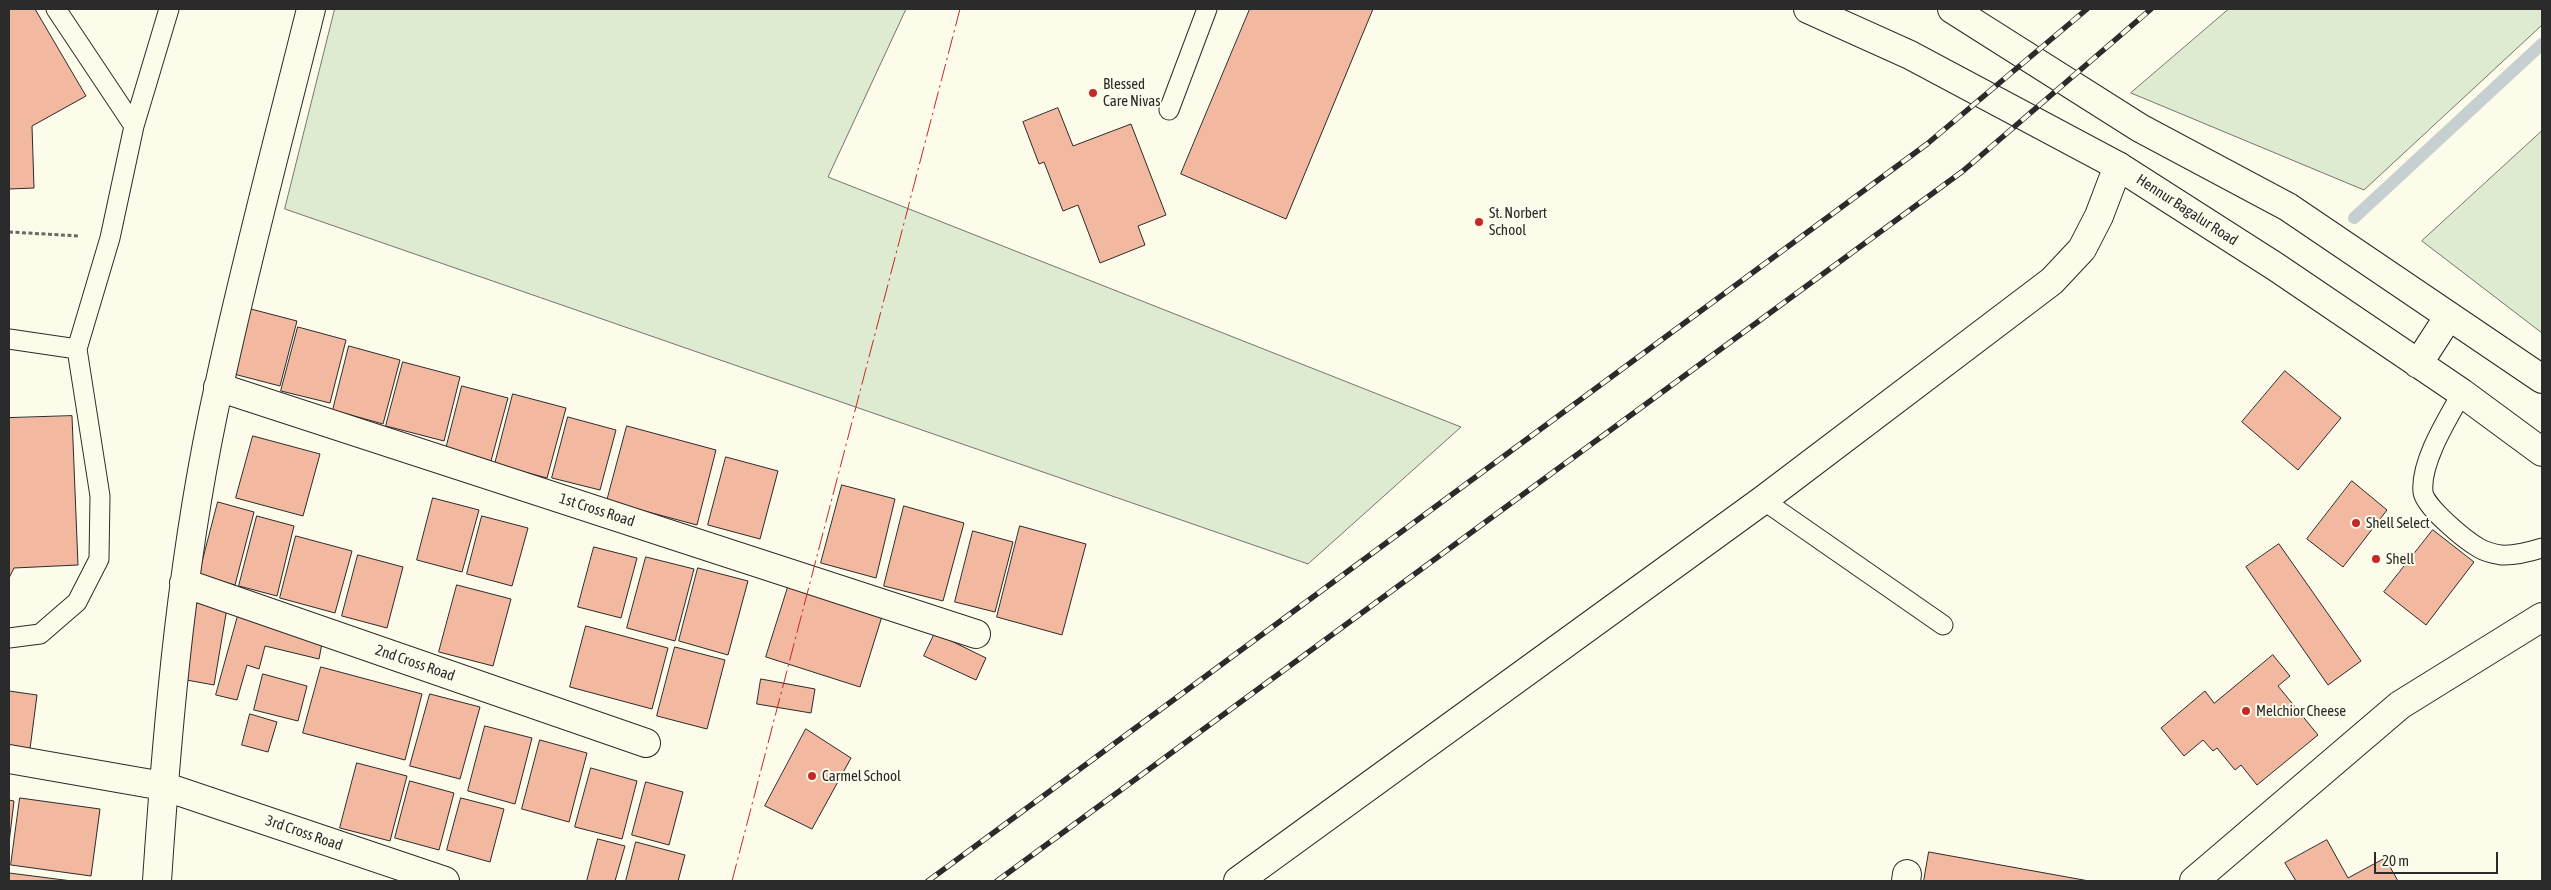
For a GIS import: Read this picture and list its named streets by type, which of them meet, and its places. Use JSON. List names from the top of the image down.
{
  "streets": {
    "street": [
      "Hennur Bagalur Road",
      "1st Cross Road",
      "2nd Cross Road",
      "3rd Cross Road"
    ]
  },
  "places": [
    "Blessed Care Nivas",
    "St. Norbert School",
    "Shell Select",
    "Shell",
    "Melchior Cheese",
    "Carmel School"
  ],
  "scale_bar": "20 m"
}
